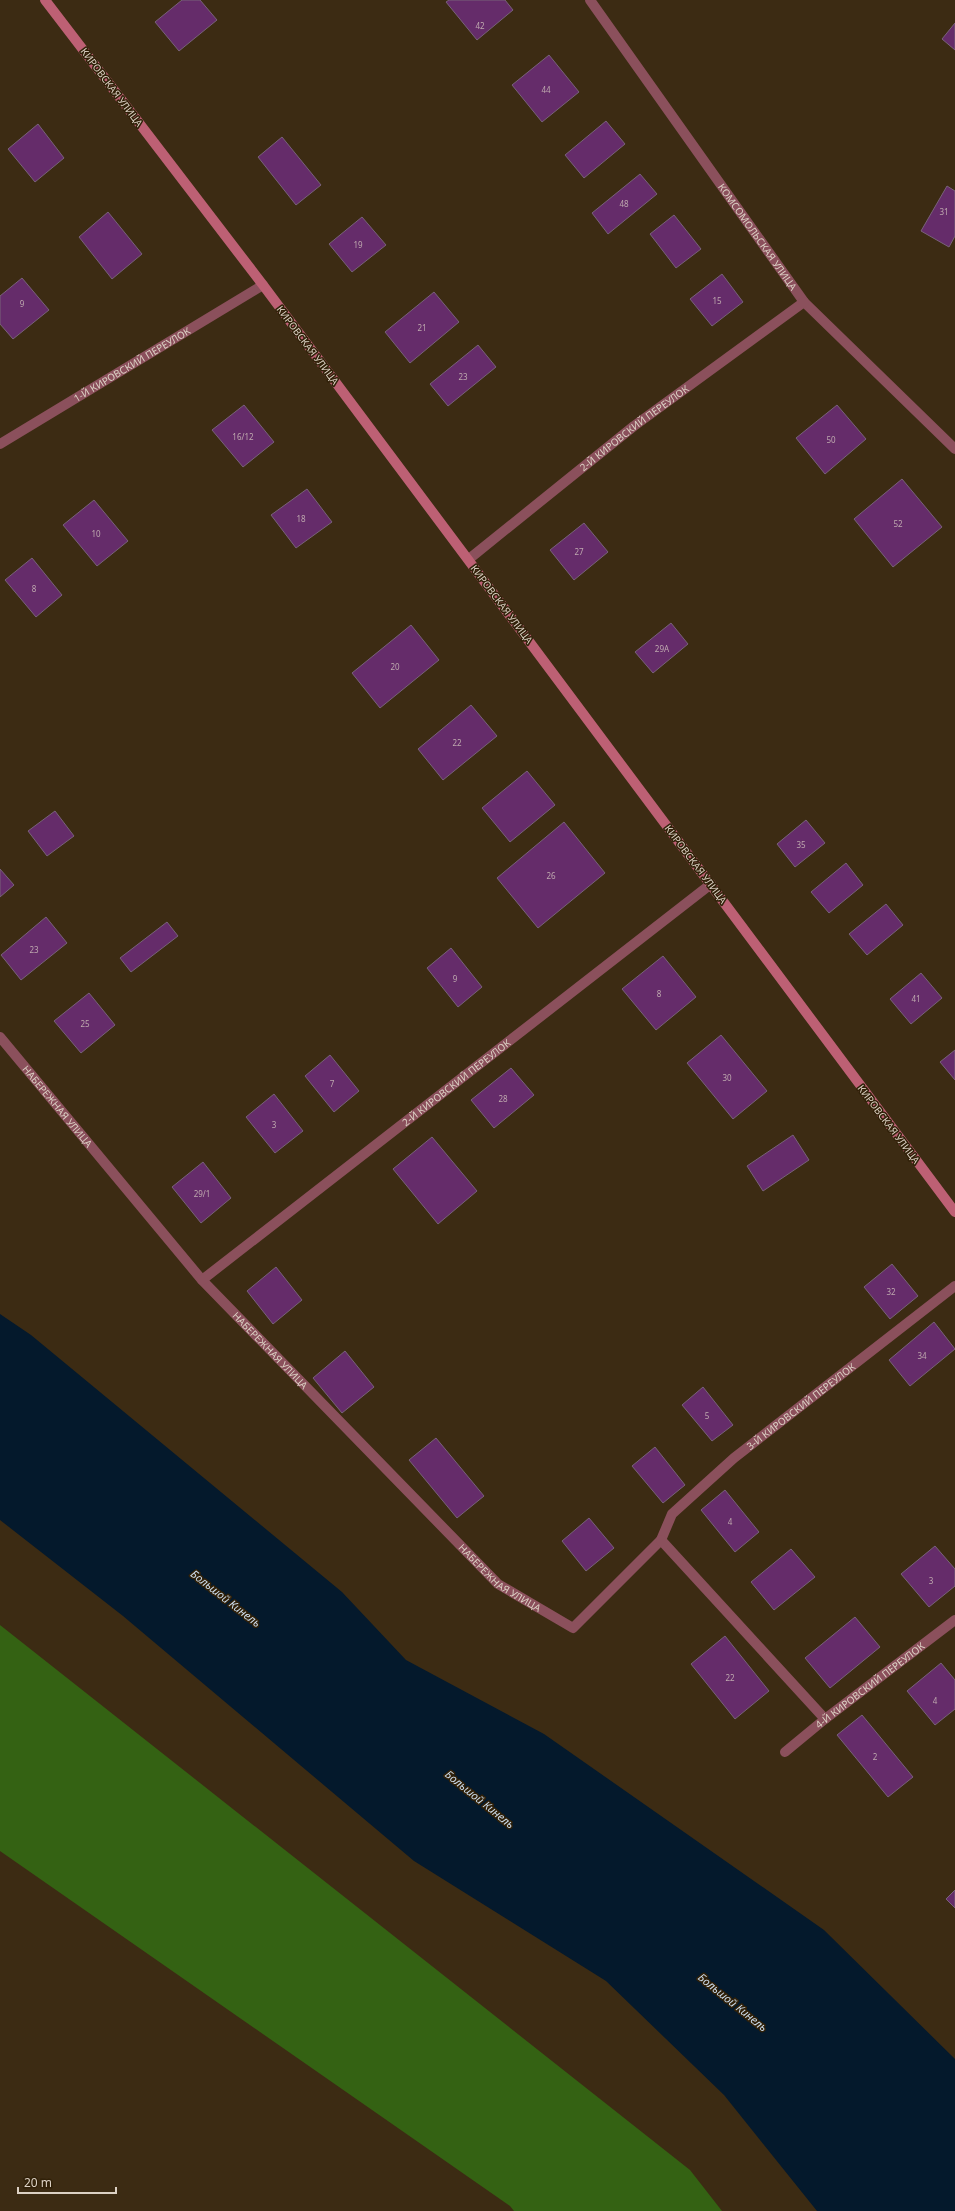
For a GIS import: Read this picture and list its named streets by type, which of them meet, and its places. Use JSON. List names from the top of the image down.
{
  "streets": {
    "main road": ["КИРОВСКАЯ УЛИЦА"],
    "street": [
      "КОМСОМОЛЬСКАЯ УЛИЦА",
      "1-Й КИРОВСКИЙ ПЕРЕУЛОК",
      "2-Й КИРОВСКИЙ ПЕРЕУЛОК",
      "НАБЕРЕЖНАЯ УЛИЦА",
      "3-Й КИРОВСКИЙ ПЕРЕУЛОК",
      "4-Й КИРОВСКИЙ ПЕРЕУЛОК"
    ]
  },
  "crossings": [
    ["КИРОВСКАЯ УЛИЦА", "1-Й КИРОВСКИЙ ПЕРЕУЛОК"],
    ["КИРОВСКАЯ УЛИЦА", "2-Й КИРОВСКИЙ ПЕРЕУЛОК"],
    ["КОМСОМОЛЬСКАЯ УЛИЦА", "2-Й КИРОВСКИЙ ПЕРЕУЛОК"],
    ["2-Й КИРОВСКИЙ ПЕРЕУЛОК", "НАБЕРЕЖНАЯ УЛИЦА"],
    ["НАБЕРЕЖНАЯ УЛИЦА", "3-Й КИРОВСКИЙ ПЕРЕУЛОК"]
  ],
  "water": ["Большой Кинель"],
  "house_numbers": [
    "42",
    "44",
    "48",
    "31",
    "19",
    "15",
    "9",
    "21",
    "23",
    "16/12",
    "50",
    "18",
    "52",
    "10",
    "27",
    "8",
    "29А",
    "20",
    "22",
    "35",
    "26",
    "23",
    "9",
    "8",
    "41",
    "25",
    "30",
    "7",
    "28",
    "3",
    "29/1",
    "32",
    "34",
    "5",
    "4",
    "3",
    "22",
    "4",
    "2"
  ],
  "scale_bar": "20 m"
}
